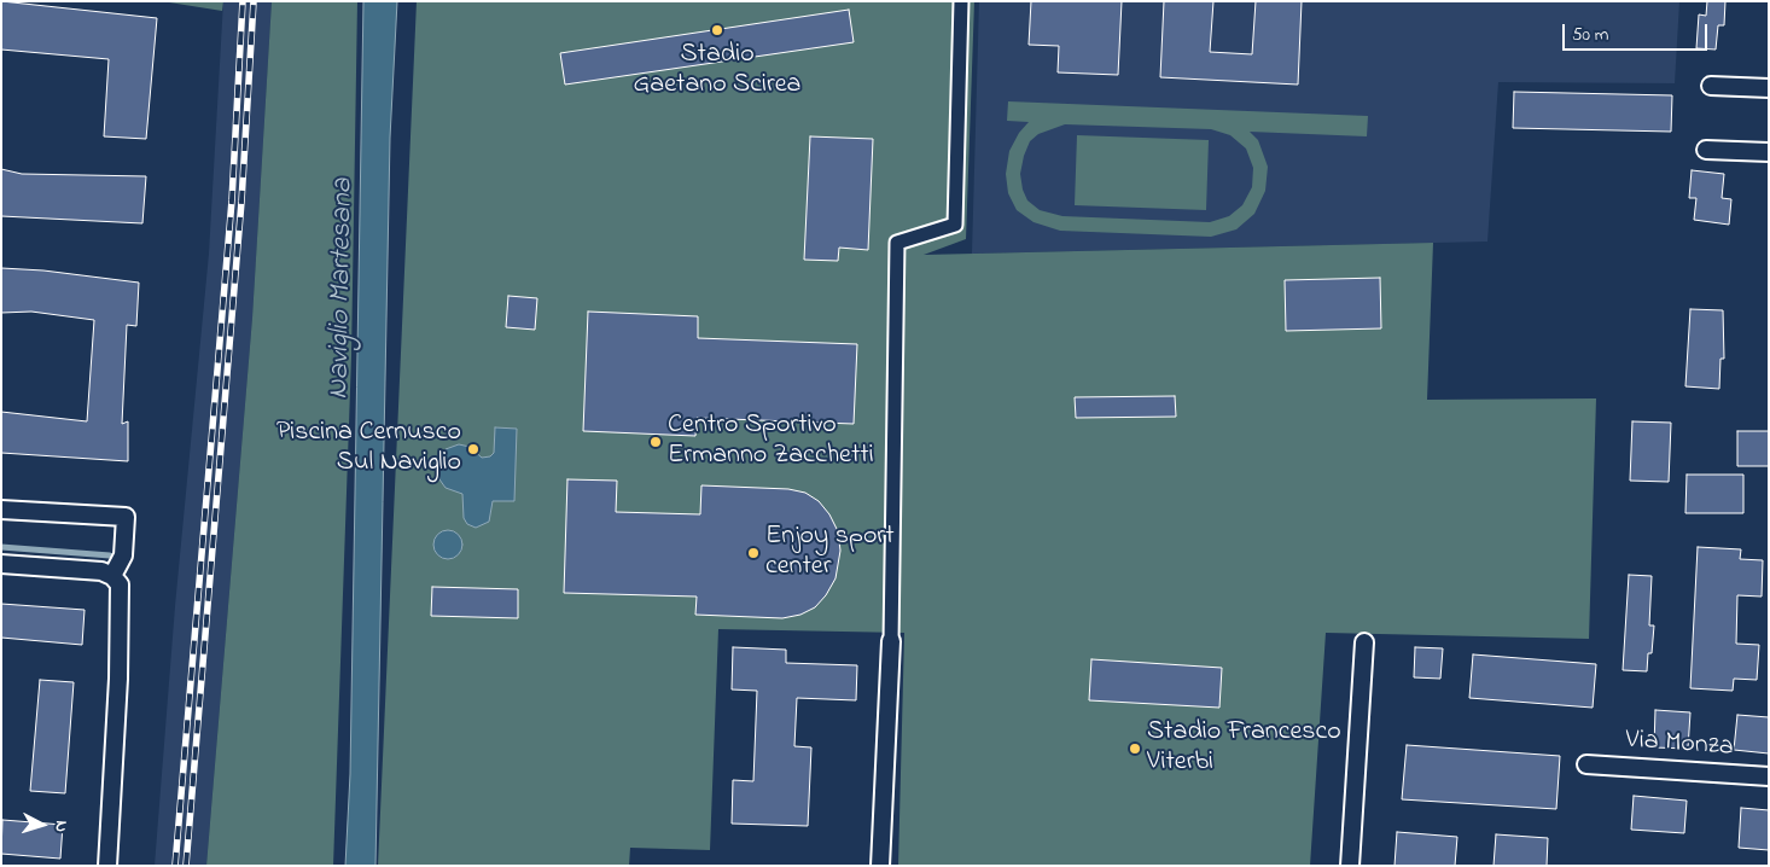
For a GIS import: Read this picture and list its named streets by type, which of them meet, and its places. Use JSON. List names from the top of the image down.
{
  "streets": {
    "street": ["Via Monza"]
  },
  "water": ["Naviglio Martesana"],
  "places": [
    "Stadio Gaetano Scirea",
    "Centro Sportivo Ermanno Zacchetti",
    "Piscina Cernusco Sul Naviglio",
    "Enjoy sport center",
    "Stadio Francesco Viterbi"
  ],
  "scale_bar": "50 m",
  "north": "right"
}
